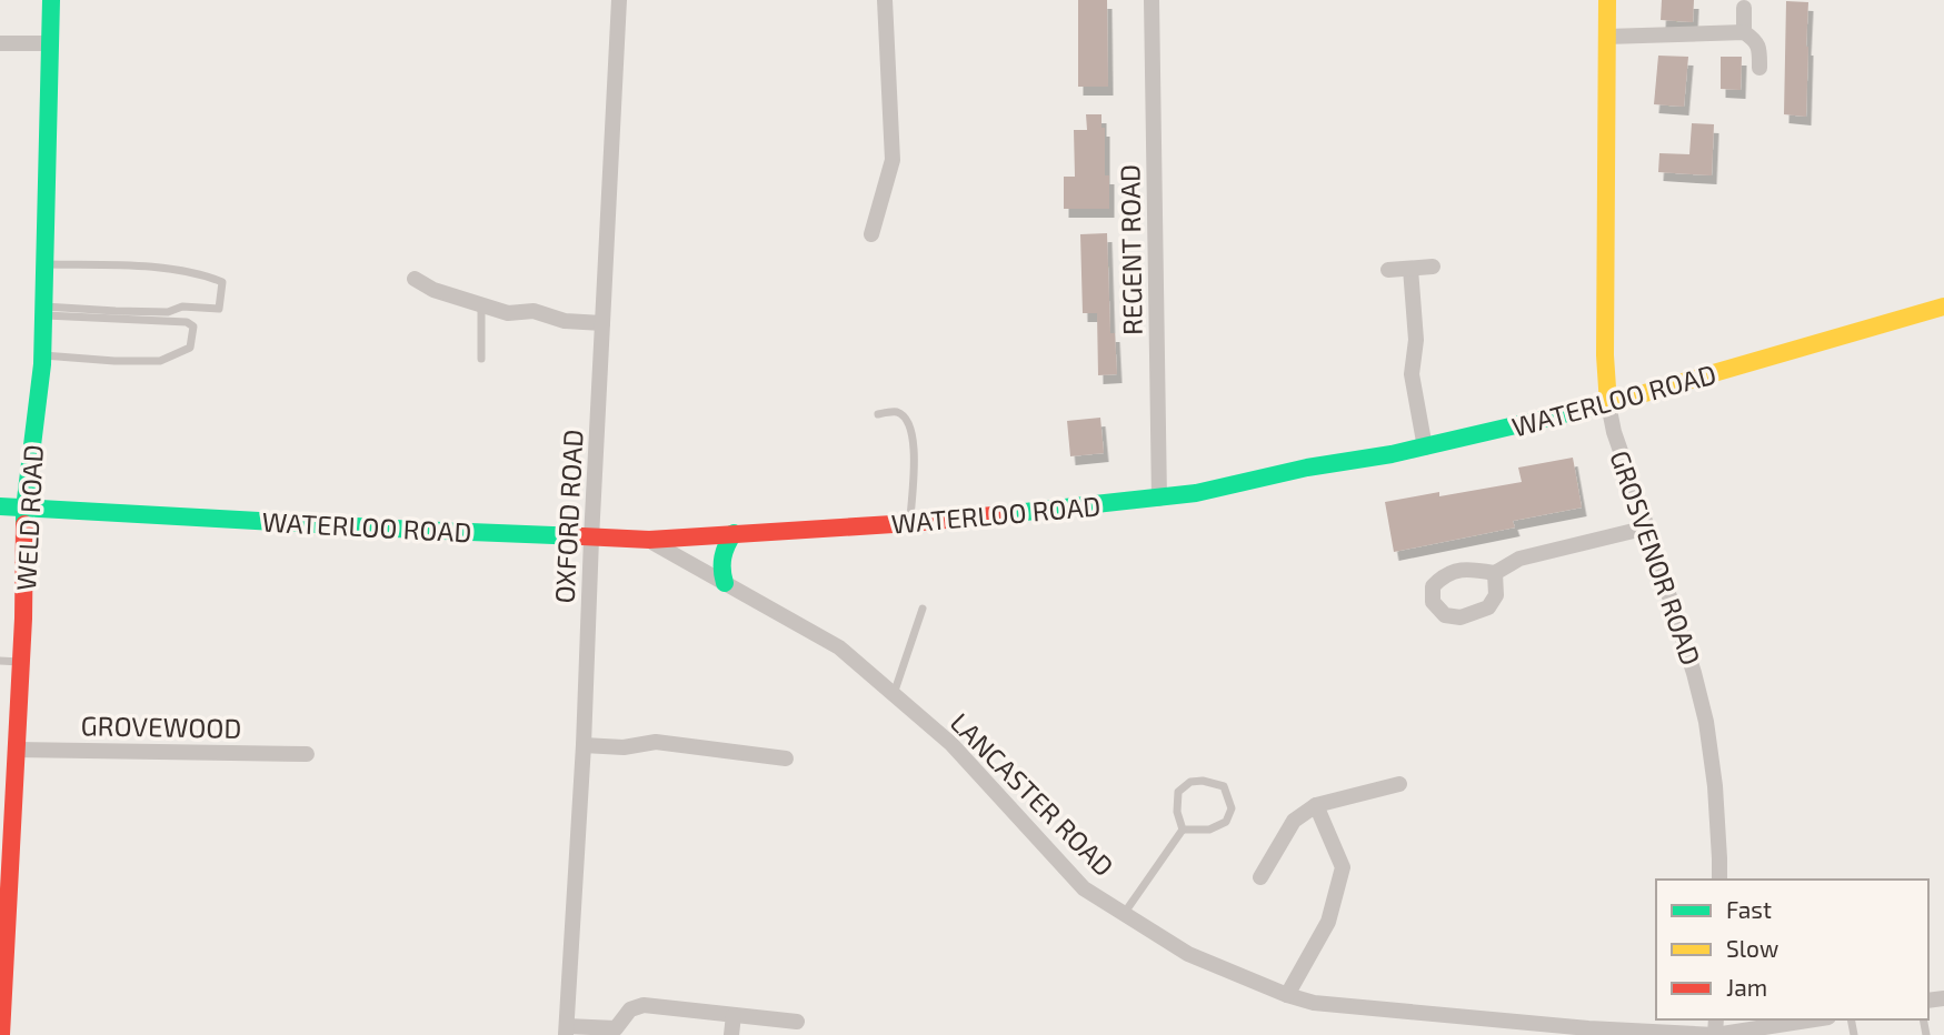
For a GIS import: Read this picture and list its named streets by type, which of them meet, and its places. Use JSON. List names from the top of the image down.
{
  "streets": {
    "main road": ["WATERLOO ROAD", "WELD ROAD", "GROSVENOR ROAD"],
    "street": [
      "REGENT ROAD",
      "OXFORD ROAD",
      "GROVEWOOD",
      "LANCASTER ROAD"
    ]
  },
  "crossings": [
    ["REGENT ROAD", "WATERLOO ROAD"],
    ["WATERLOO ROAD", "OXFORD ROAD"],
    ["WATERLOO ROAD", "WELD ROAD"],
    ["WATERLOO ROAD", "GROSVENOR ROAD"],
    ["WATERLOO ROAD", "LANCASTER ROAD"],
    ["WELD ROAD", "GROVEWOOD"]
  ],
  "legend": ["Fast", "Slow", "Jam"]
}
